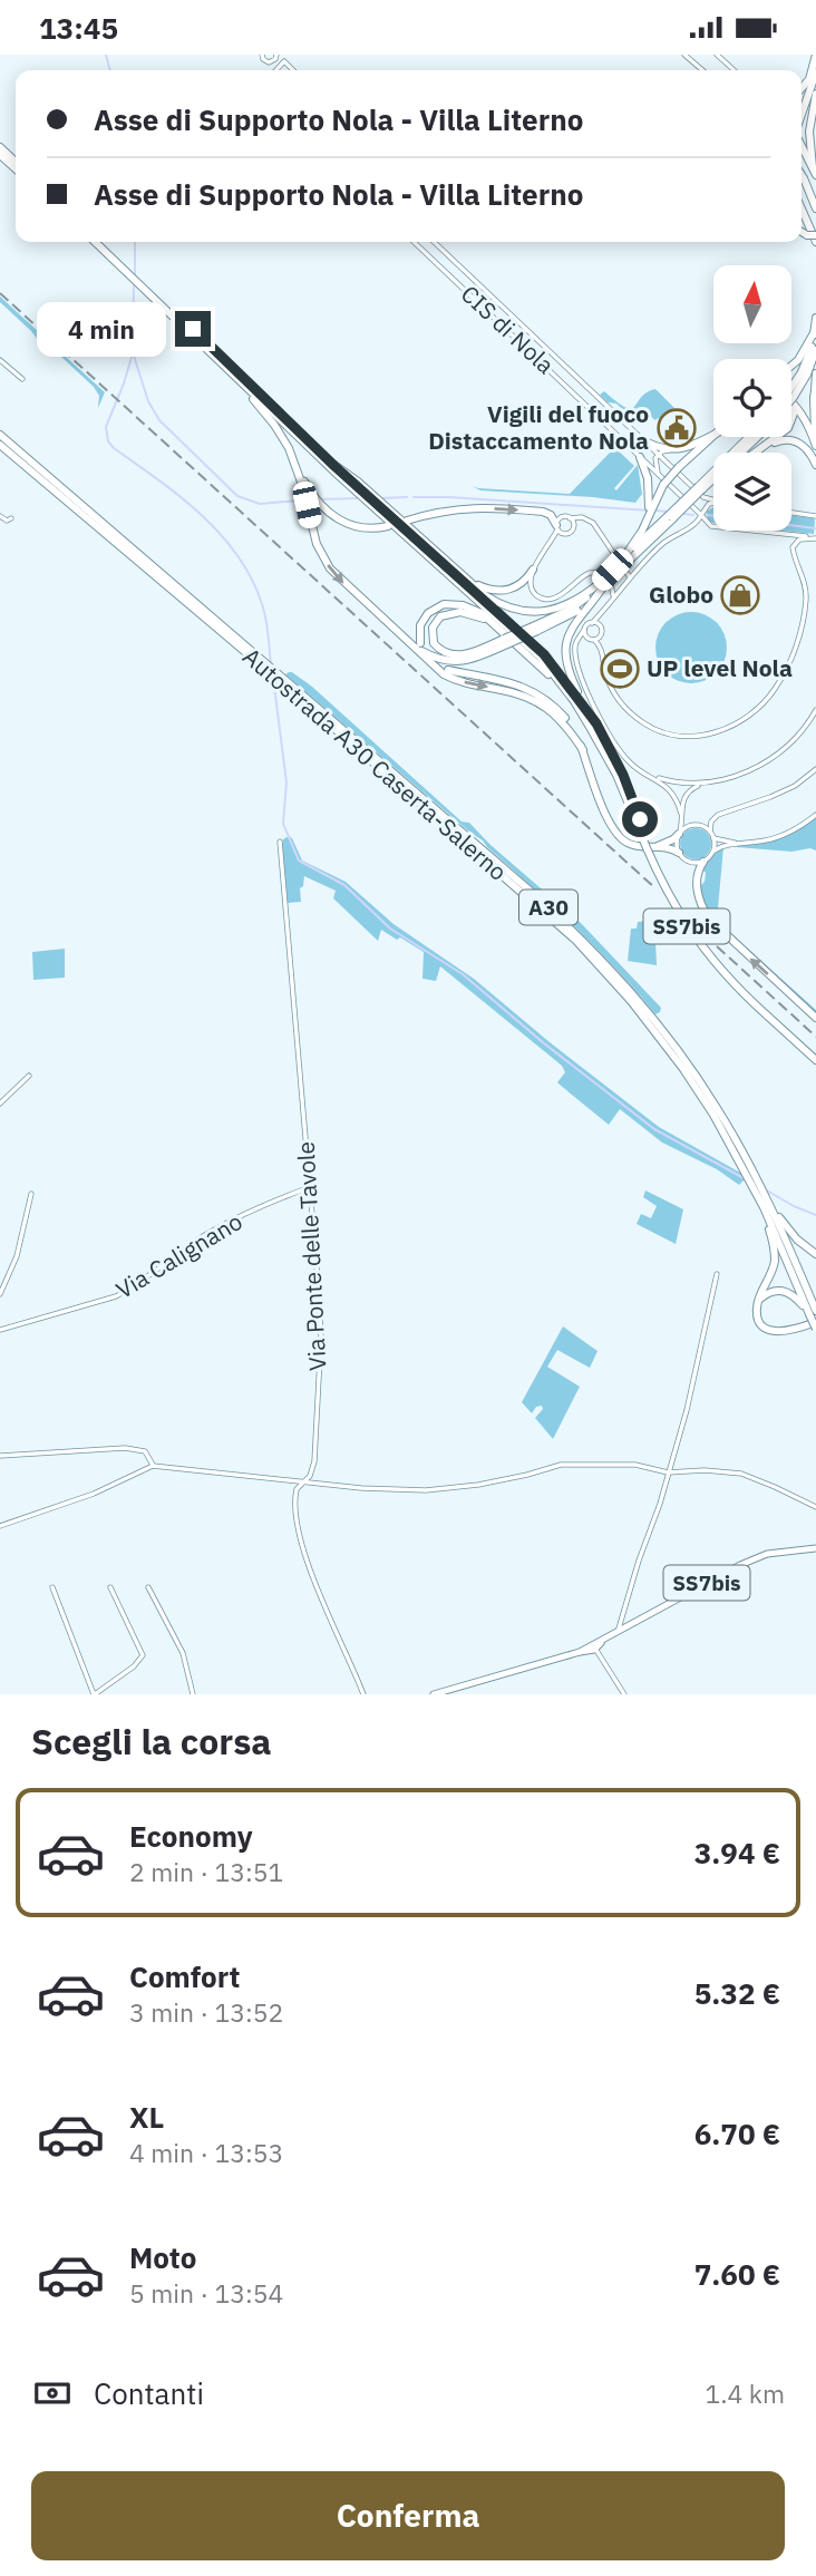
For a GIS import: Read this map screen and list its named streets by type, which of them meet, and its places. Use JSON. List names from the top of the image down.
{
  "streets": {
    "highway": ["Autostrada A30 Caserta-Salerno", "A30", "SS7bis"],
    "street": ["CIS di Nola", "Via Calignano", "Via Ponte delle Tavole"]
  },
  "crossings": [
    ["Via Calignano", "Via Ponte delle Tavole"]
  ],
  "places": {
    "public building": ["Vigili del fuoco Distaccamento Nola"],
    "shop": ["Globo"],
    "sports": ["UP level Nola"]
  },
  "north": "top",
  "page": {
    "status": "13:45",
    "banner": ["Asse di Supporto Nola - Villa Literno", "Asse di Supporto Nola - Villa Literno"],
    "bubble": "4 min",
    "heading": "Scegli la corsa",
    "list": [
      {
        "name": "Economy",
        "note": "2 min · 13:51",
        "value": "3.94 €"
      },
      {
        "name": "Comfort",
        "note": "3 min · 13:52",
        "value": "5.32 €"
      },
      {
        "name": "XL",
        "note": "4 min · 13:53",
        "value": "6.70 €"
      },
      {
        "name": "Moto",
        "note": "5 min · 13:54",
        "value": "7.60 €"
      }
    ],
    "pay": ["Contanti", "1.4 km"],
    "buttons": "Conferma"
  }
}
